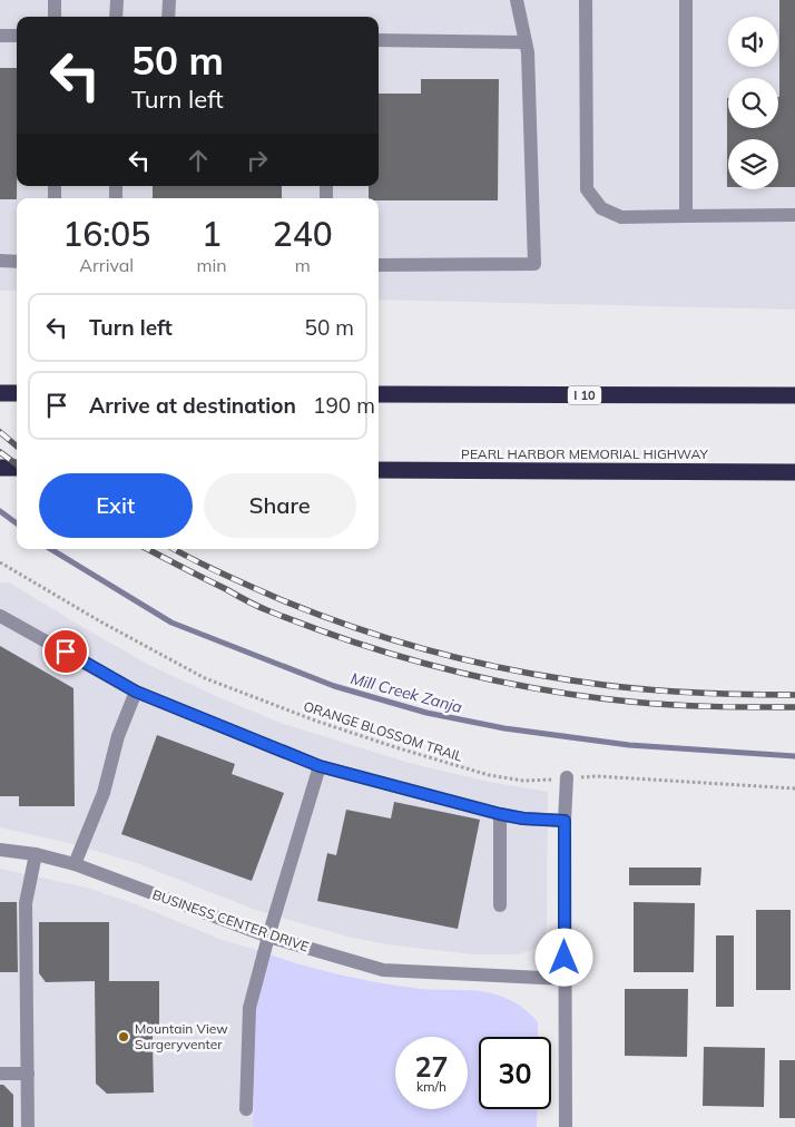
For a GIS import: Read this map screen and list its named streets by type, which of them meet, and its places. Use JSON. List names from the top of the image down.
{
  "streets": {
    "highway": ["I 10", "PEARL HARBOR MEMORIAL HIGHWAY"],
    "street": ["BUSINESS CENTER DRIVE"],
    "path": ["ORANGE BLOSSOM TRAIL"]
  },
  "water": ["Mill Creek Zanja"],
  "places": ["Mountain View Surgeryventer"],
  "page": {
    "turn": ["50 m", "Turn left"],
    "eta": [
      "16:05",
      "Arrival",
      "1",
      "min",
      "240",
      "m"
    ],
    "list": [
      {
        "name": "Turn left",
        "value": "50 m"
      },
      {
        "name": "Arrive at destination",
        "value": "190 m"
      }
    ],
    "buttons": ["Exit", "Share"],
    "speed": "27 km/h",
    "limit": "30"
  }
}
